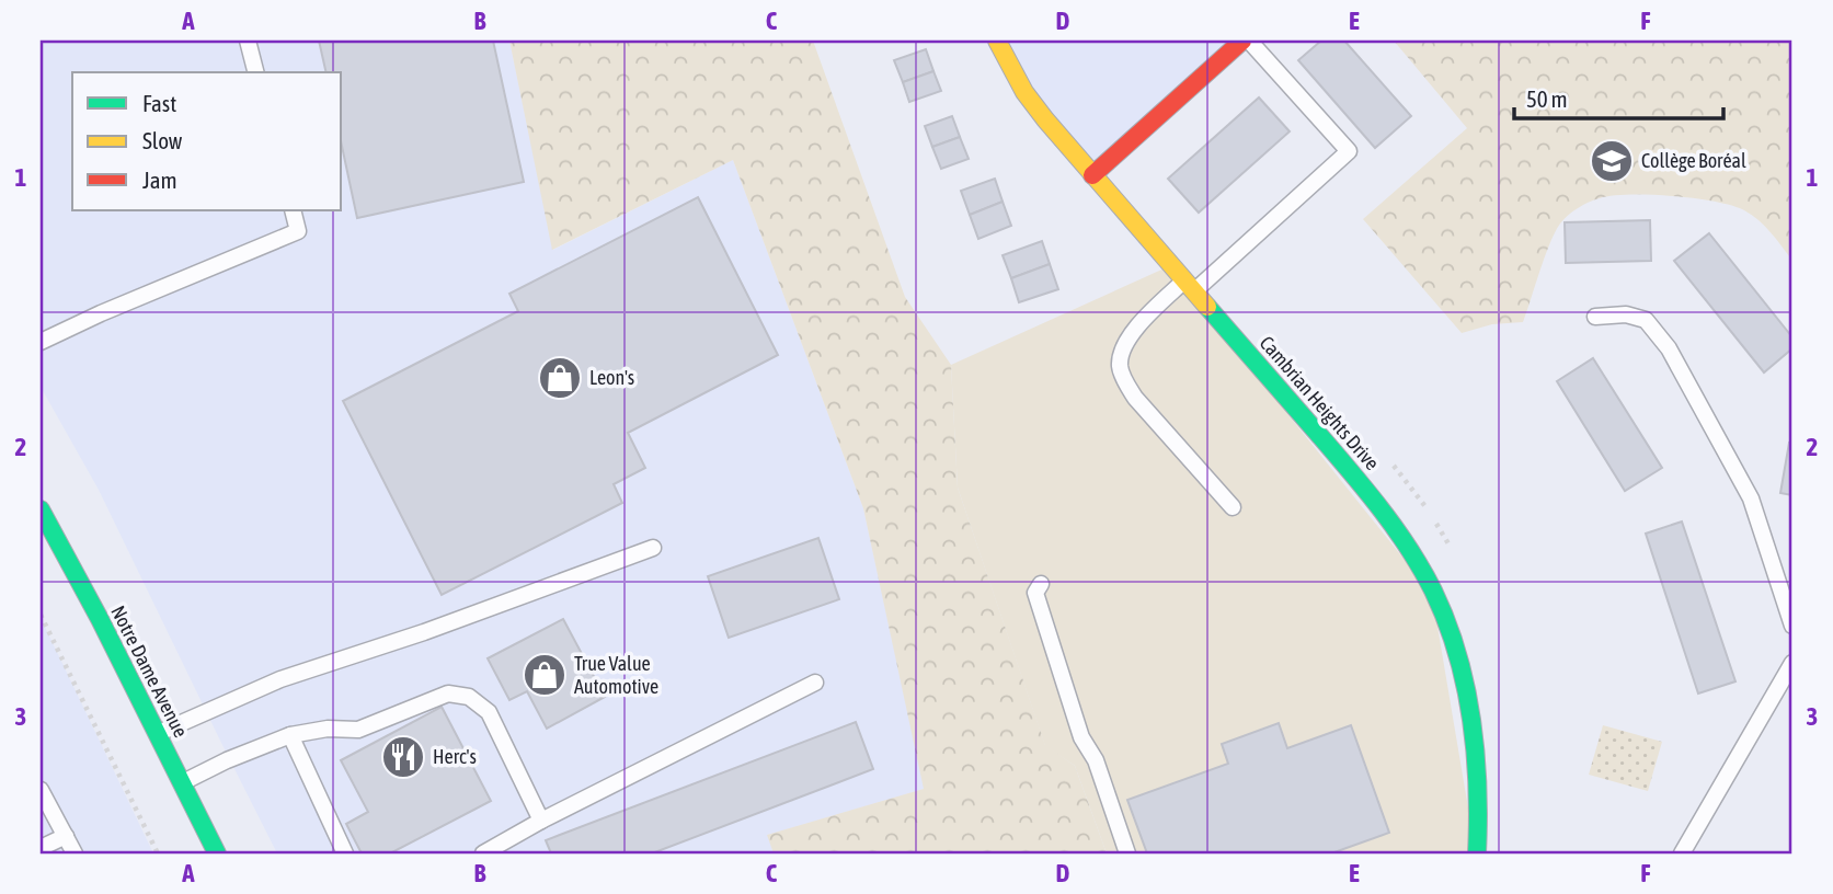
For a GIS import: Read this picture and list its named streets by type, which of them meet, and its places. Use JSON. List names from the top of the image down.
{
  "streets": {
    "street": ["Cambrian Heights Drive", "Notre Dame Avenue"]
  },
  "places": {
    "school or university": ["Collège Boréal"],
    "shop": ["Leon's", "True Value Automotive"],
    "restaurant": ["Herc's"]
  },
  "legend": ["Fast", "Slow", "Jam"],
  "scale_bar": "50 m",
  "grid": {
    "columns": [
      "A",
      "B",
      "C",
      "D",
      "E",
      "F"
    ],
    "rows": ["1", "2", "3"]
  }
}
